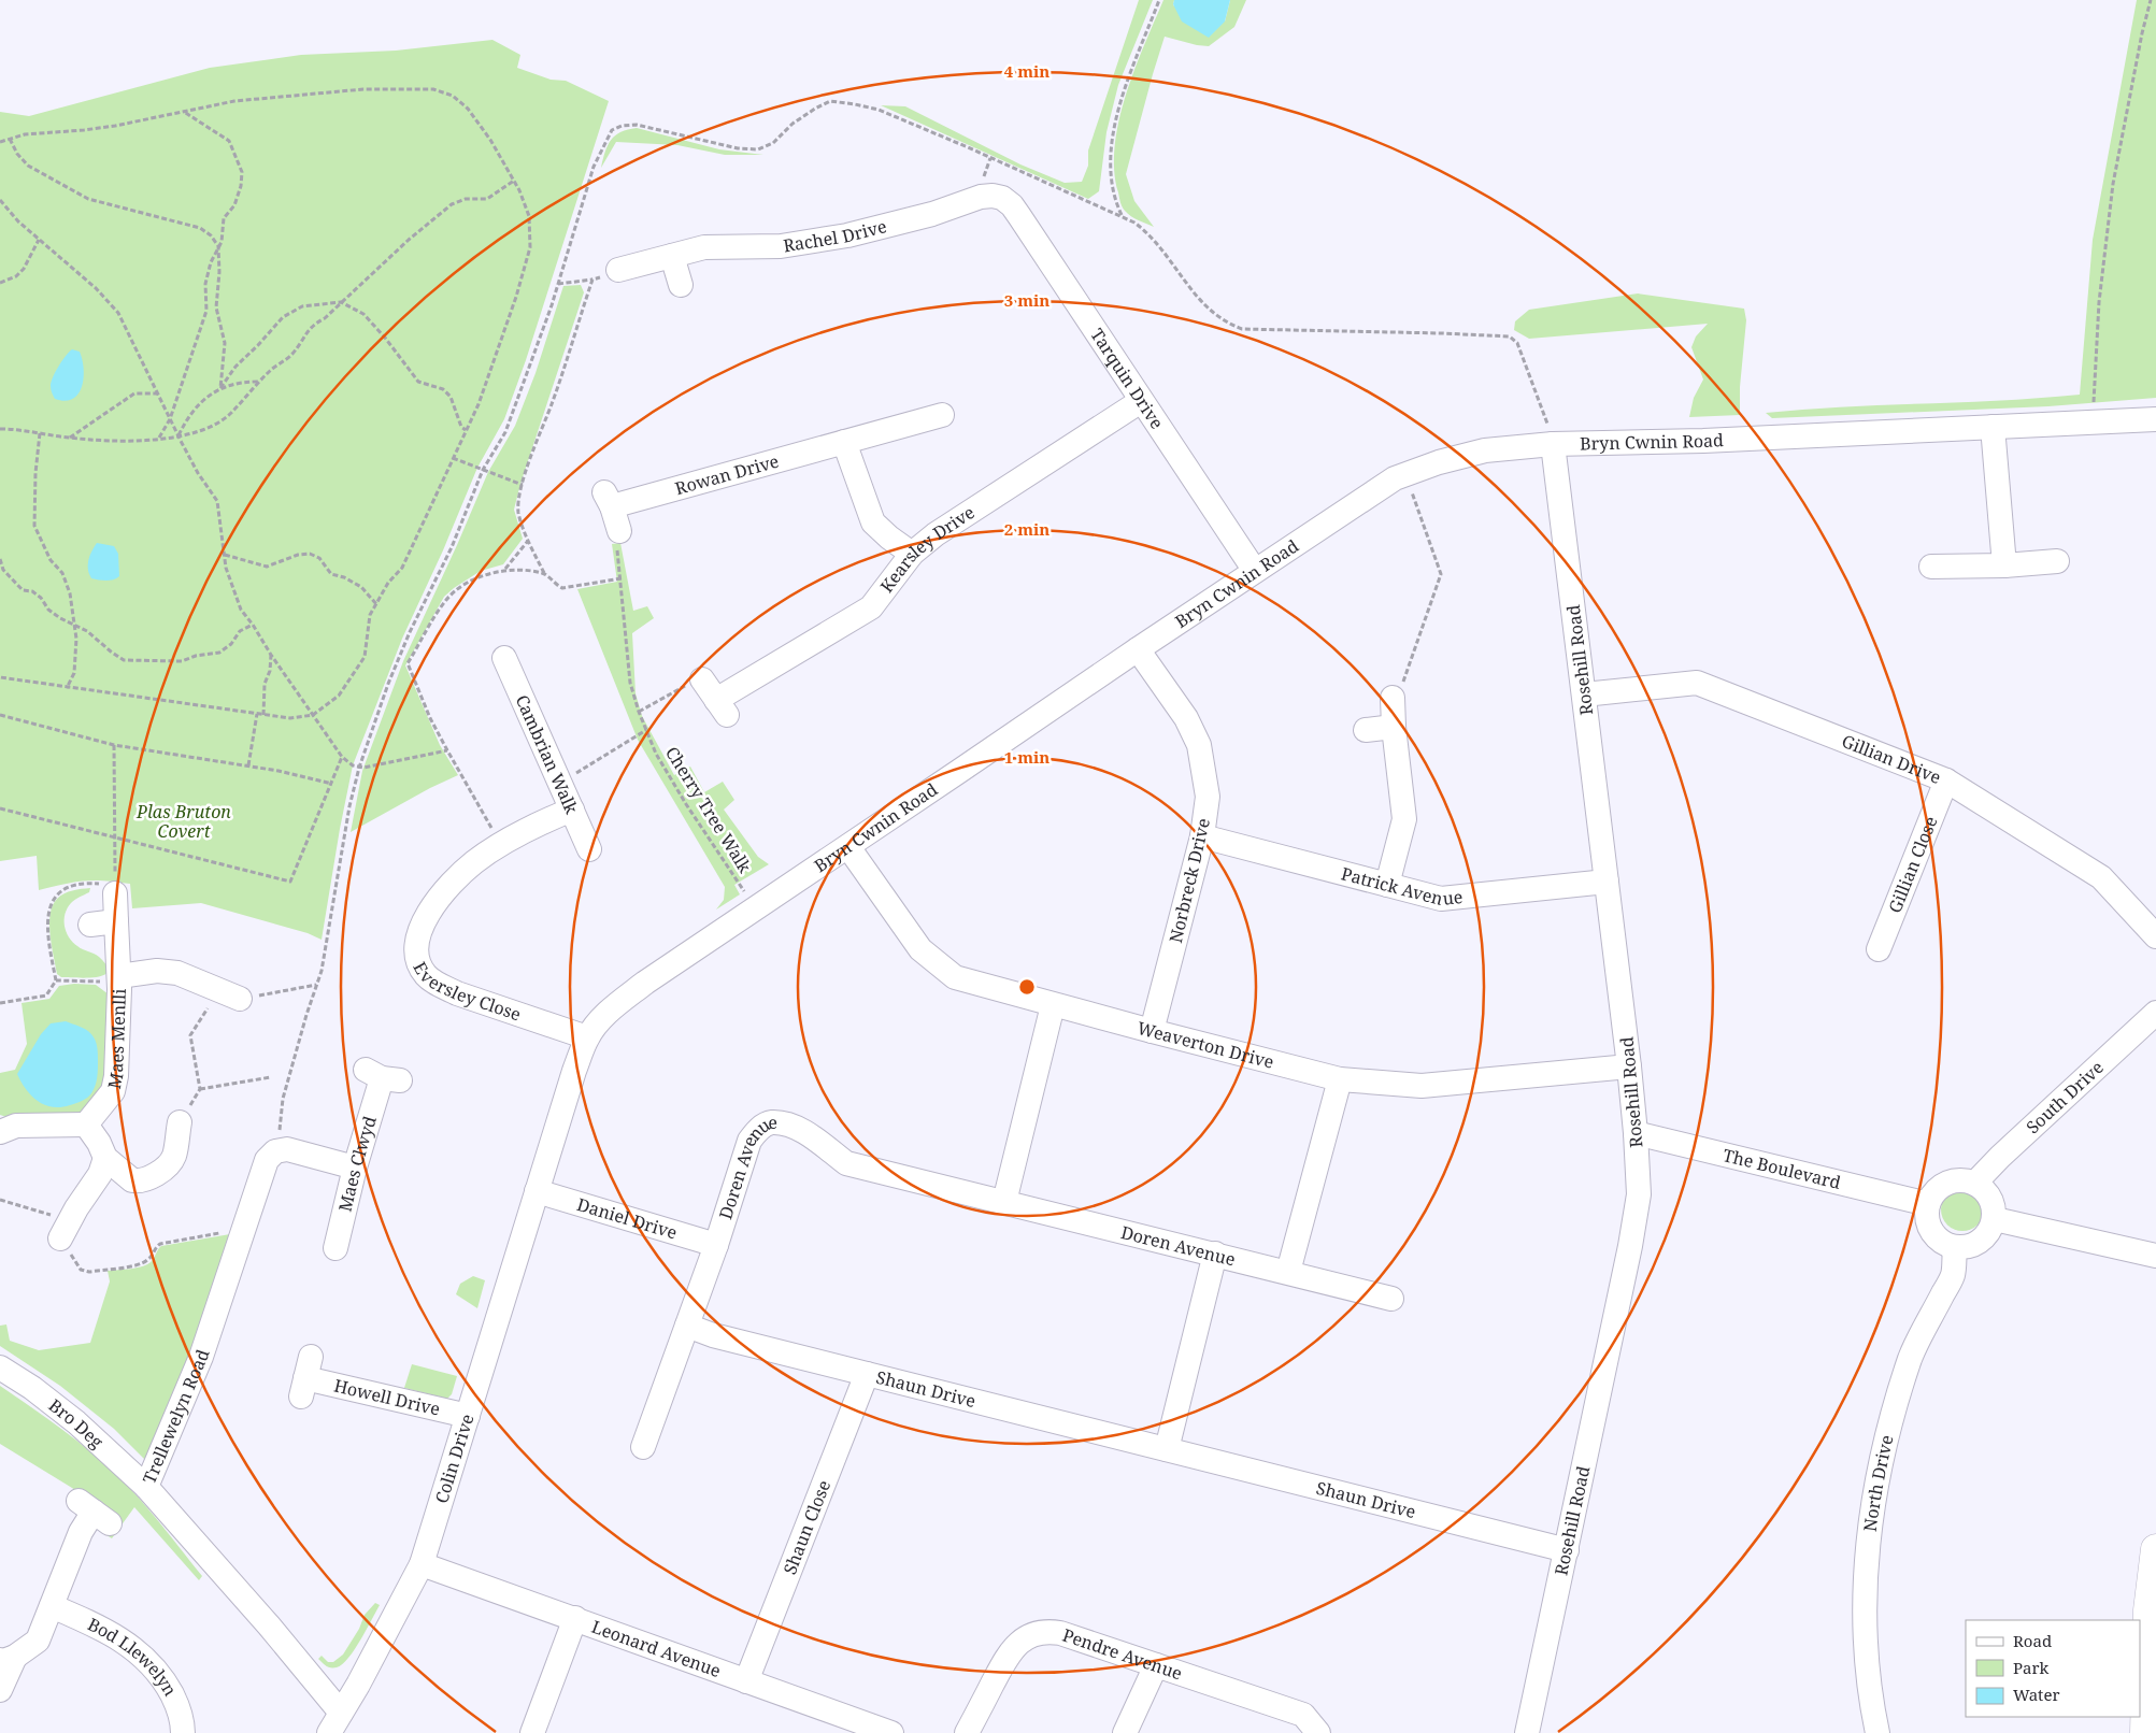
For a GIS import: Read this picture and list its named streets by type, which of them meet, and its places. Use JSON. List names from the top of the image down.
{
  "streets": {
    "street": [
      "Rachel Drive",
      "Tarquin Drive",
      "Bryn Cwnin Road",
      "Rowan Drive",
      "Kearsley Drive",
      "Rosehill Road",
      "Cambrian Walk",
      "Gillian Drive",
      "Gillian Close",
      "Norbreck Drive",
      "Patrick Avenue",
      "Eversley Close",
      "Maes Menlli",
      "Weaverton Drive",
      "South Drive",
      "Maes Clwyd",
      "The Boulevard",
      "Doren Avenue",
      "Daniel Drive",
      "Shaun Drive",
      "Howell Drive",
      "Trellewelyn Road",
      "Bro Deg",
      "Colin Drive",
      "North Drive",
      "Shaun Close",
      "Leonard Avenue",
      "Pendre Avenue",
      "Bod Llewelyn"
    ],
    "path": ["Cherry Tree Walk"]
  },
  "crossings": [
    ["Rachel Drive", "Tarquin Drive"],
    ["Tarquin Drive", "Bryn Cwnin Road"],
    ["Tarquin Drive", "Kearsley Drive"],
    ["Bryn Cwnin Road", "Rosehill Road"],
    ["Bryn Cwnin Road", "Cherry Tree Walk"],
    ["Bryn Cwnin Road", "Norbreck Drive"],
    ["Bryn Cwnin Road", "Eversley Close"],
    ["Bryn Cwnin Road", "Weaverton Drive"],
    ["Bryn Cwnin Road", "Daniel Drive"],
    ["Bryn Cwnin Road", "Colin Drive"],
    ["Rowan Drive", "Cherry Tree Walk"],
    ["Rosehill Road", "Gillian Drive"],
    ["Rosehill Road", "Patrick Avenue"],
    ["Rosehill Road", "Weaverton Drive"],
    ["Rosehill Road", "The Boulevard"],
    ["Rosehill Road", "Shaun Drive"],
    ["Cambrian Walk", "Eversley Close"],
    ["Gillian Drive", "Gillian Close"],
    ["Norbreck Drive", "Patrick Avenue"],
    ["Norbreck Drive", "Weaverton Drive"],
    ["South Drive", "The Boulevard"],
    ["South Drive", "North Drive"],
    ["The Boulevard", "North Drive"],
    ["Doren Avenue", "Daniel Drive"],
    ["Doren Avenue", "Shaun Drive"],
    ["Daniel Drive", "Colin Drive"],
    ["Shaun Drive", "Shaun Close"],
    ["Howell Drive", "Colin Drive"],
    ["Trellewelyn Road", "Bro Deg"],
    ["Trellewelyn Road", "Colin Drive"],
    ["Colin Drive", "Leonard Avenue"],
    ["Shaun Close", "Leonard Avenue"]
  ],
  "parks": ["Plas Bruton Covert"],
  "legend": ["Road", "Park", "Water"],
  "rings": [
    "4 min",
    "3 min",
    "2 min",
    "1 min"
  ]
}
